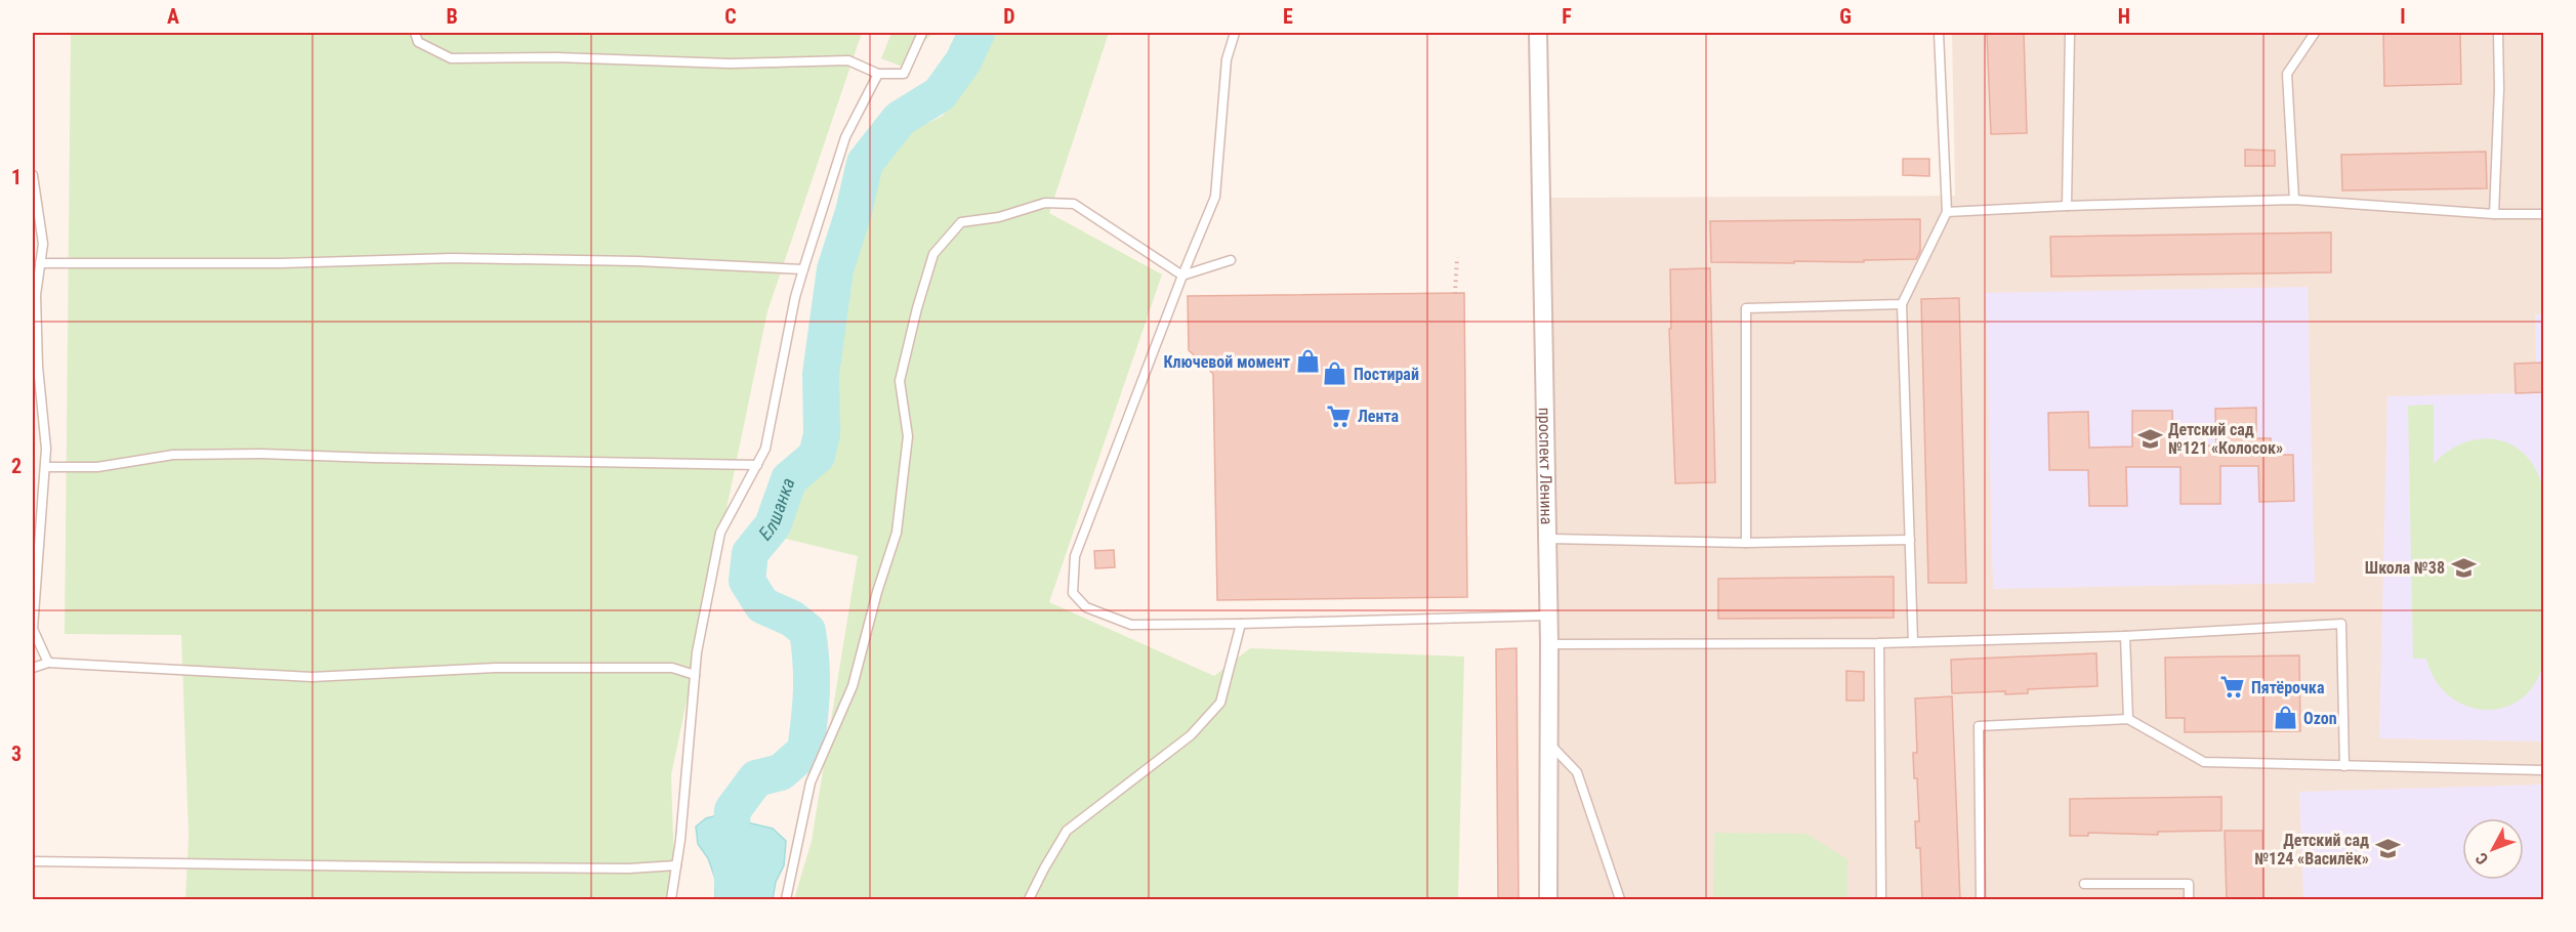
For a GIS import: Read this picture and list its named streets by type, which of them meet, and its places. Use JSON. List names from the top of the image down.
{
  "streets": {
    "street": ["проспект Ленина"]
  },
  "water": ["Елшанка"],
  "places": {
    "shop": ["Ключевой момент", "Постирай", "Ozon"],
    "supermarket": ["Лента", "Пятёрочка"],
    "school or university": ["Детский сад №121 «Колосок»", "Школа №38", "Детский сад №124 «Василёк»"]
  },
  "north": "bottom left",
  "grid": {
    "columns": [
      "A",
      "B",
      "C",
      "D",
      "E",
      "F",
      "G",
      "H",
      "I"
    ],
    "rows": ["1", "2", "3"]
  }
}
